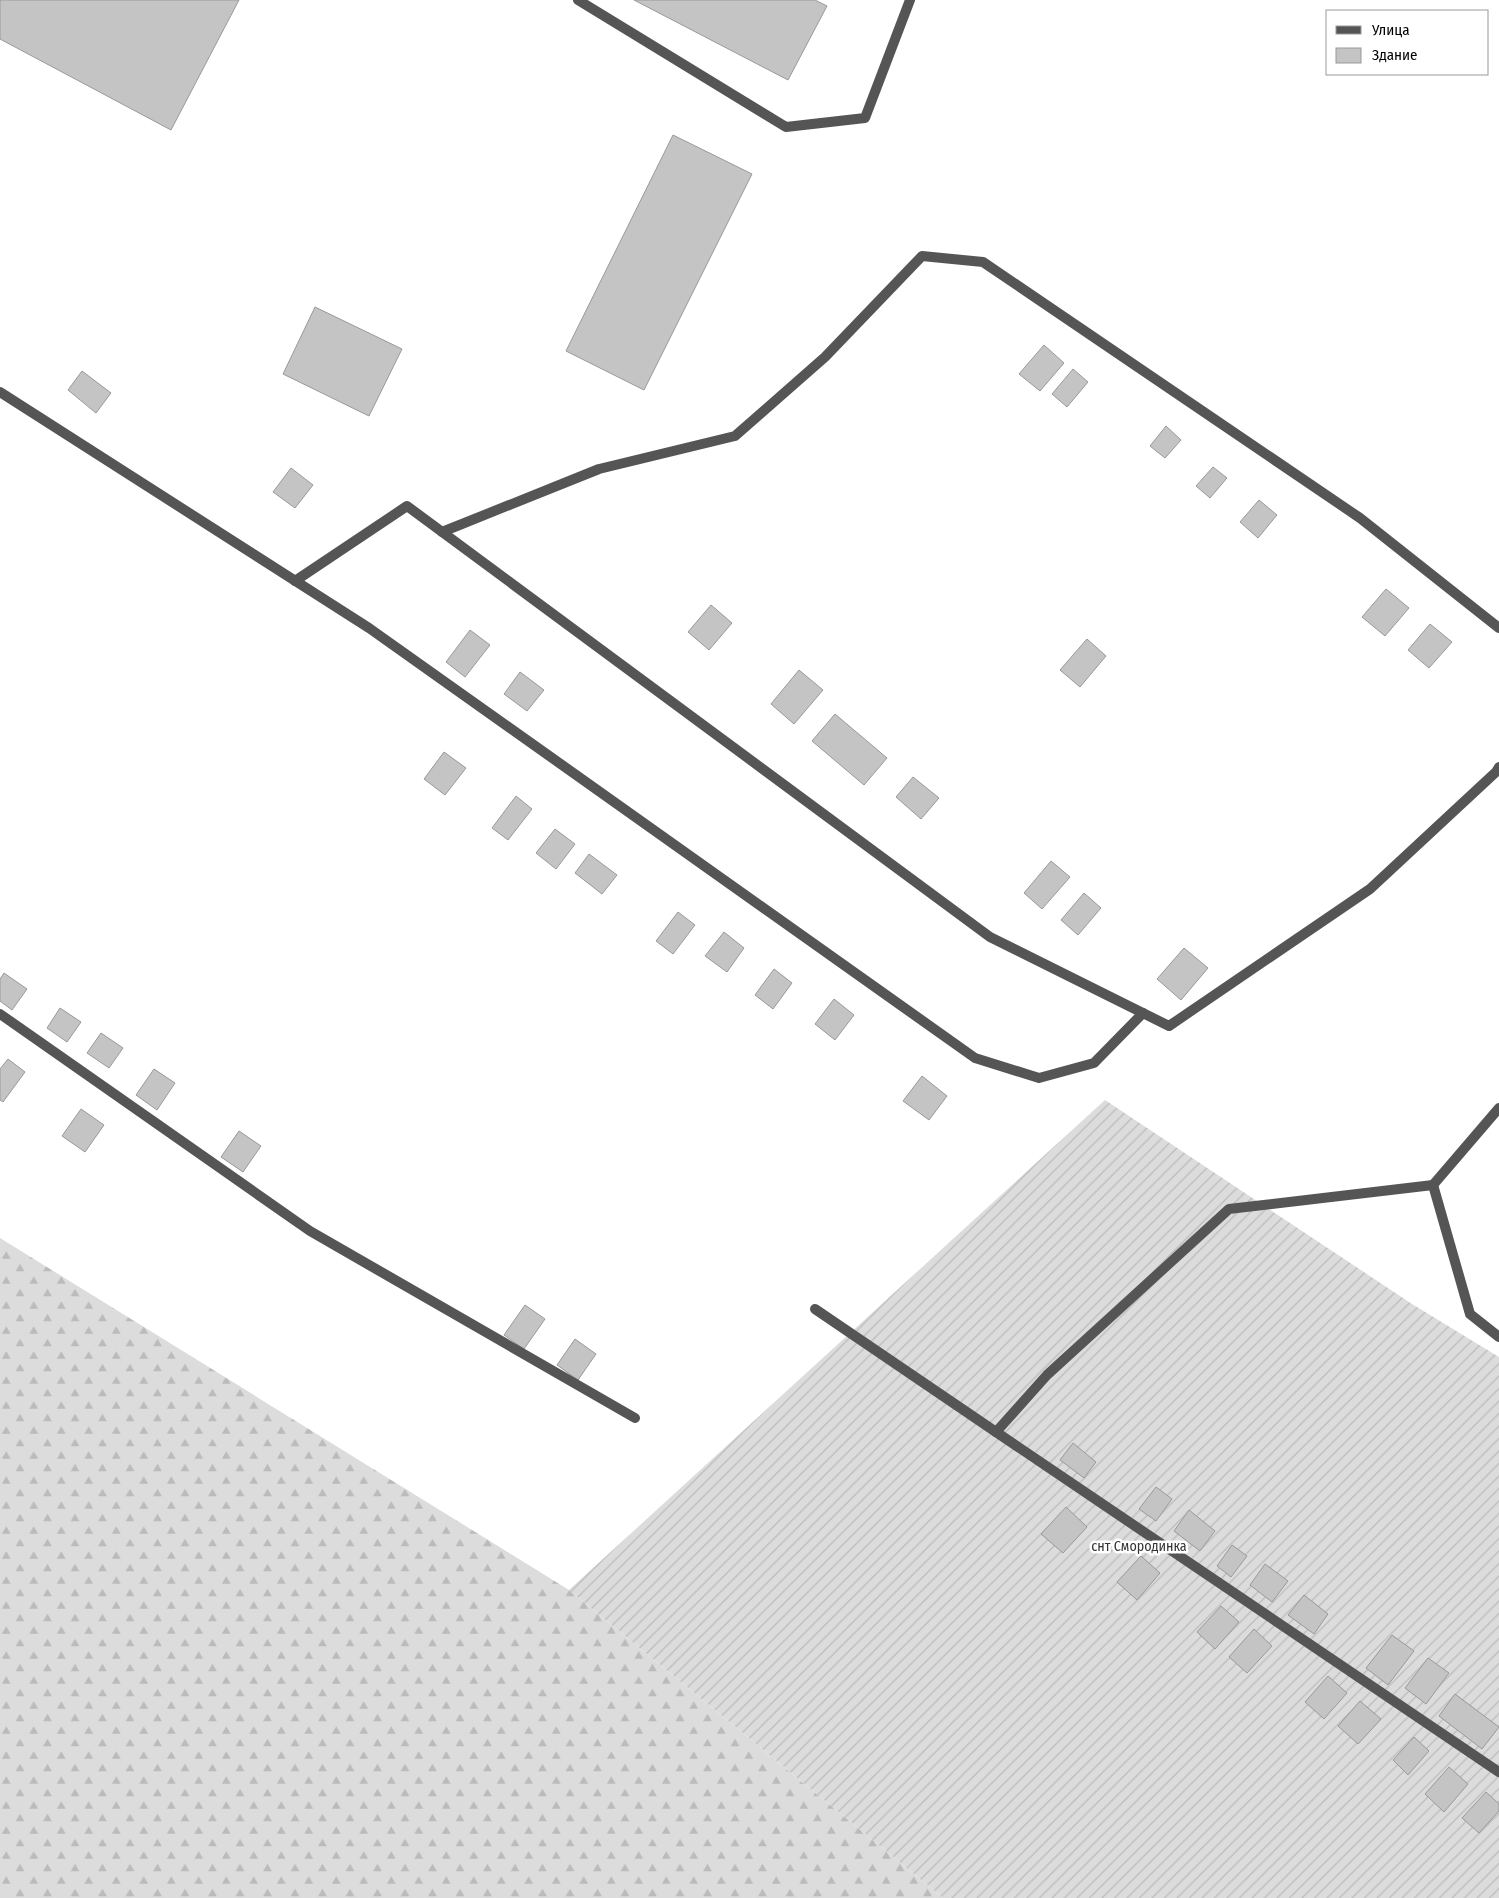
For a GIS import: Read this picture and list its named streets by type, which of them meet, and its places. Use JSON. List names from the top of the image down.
{
  "parks": ["снт Смородинка"],
  "legend": ["Улица", "Здание"]
}
